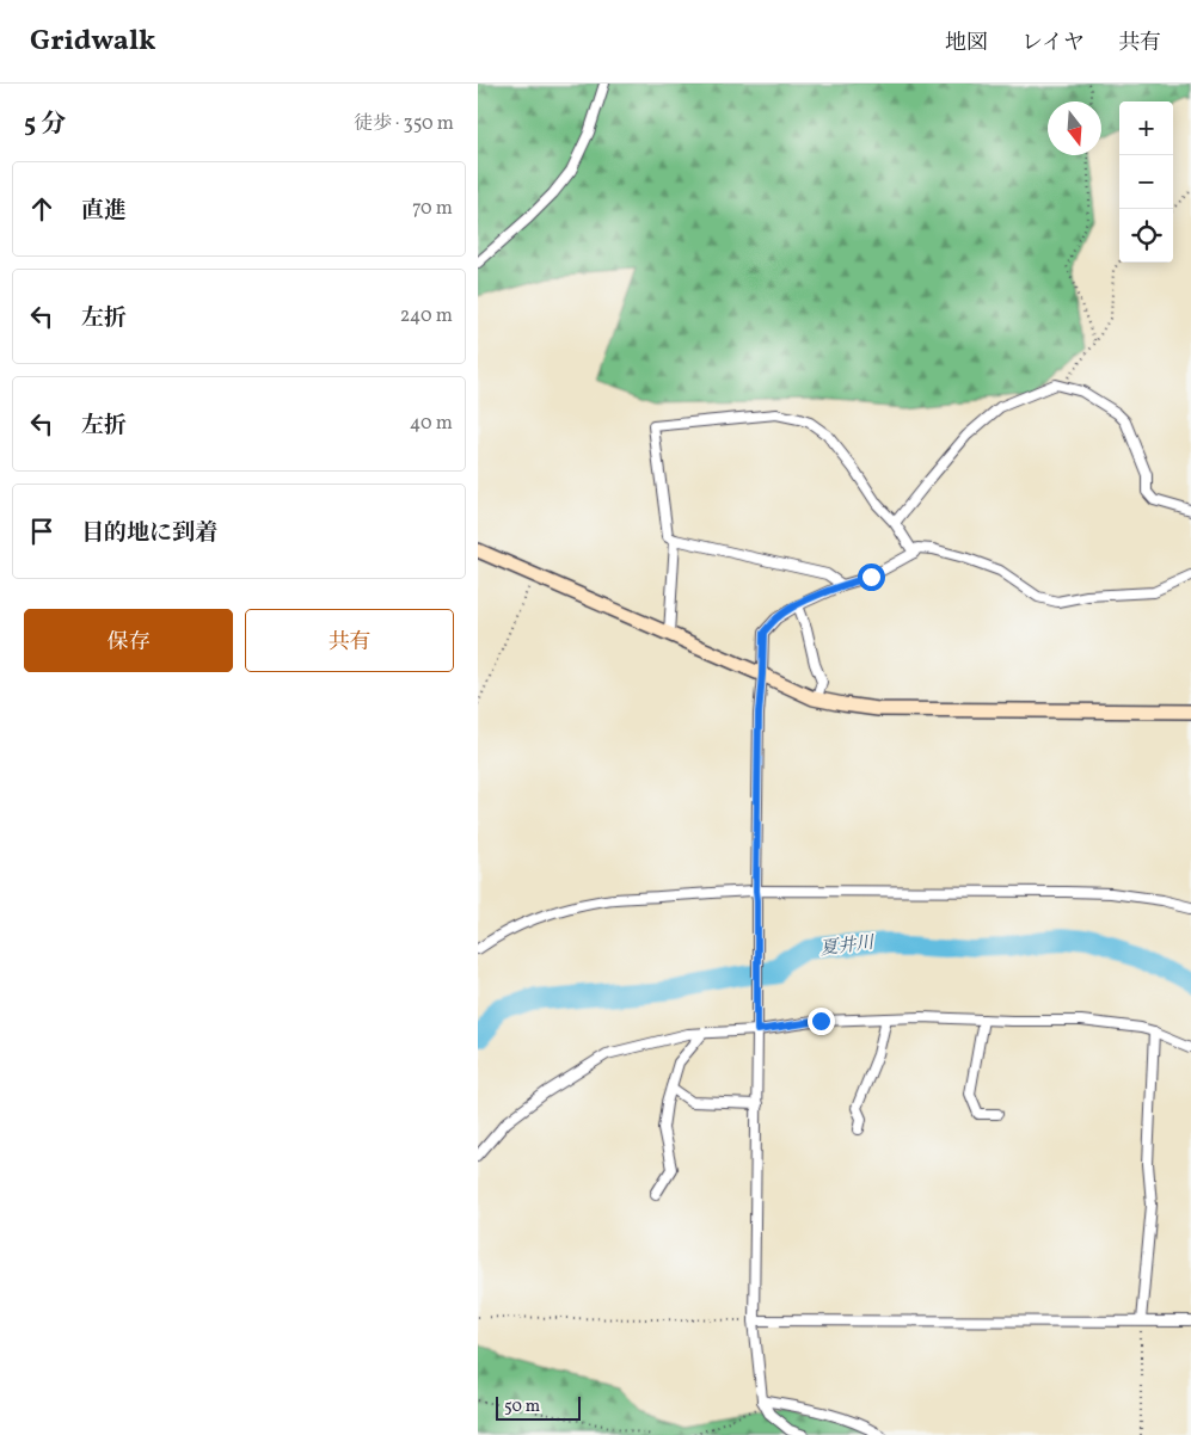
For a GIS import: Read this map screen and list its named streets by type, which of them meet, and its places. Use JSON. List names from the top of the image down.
{
  "water": ["夏井川"],
  "scale_bar": "50 m",
  "north": "bottom",
  "page": {
    "header": "Gridwalk",
    "nav": ["地図", "レイヤ", "共有"],
    "heading": ["5 分", "徒歩 · 350 m"],
    "map_buttons": ["+", "−"],
    "list": [
      ["直進", "70 m"],
      ["左折", "240 m"],
      ["左折", "40 m"],
      "目的地に到着"
    ],
    "buttons": ["保存", "共有"],
    "scale": "50 m"
  }
}
